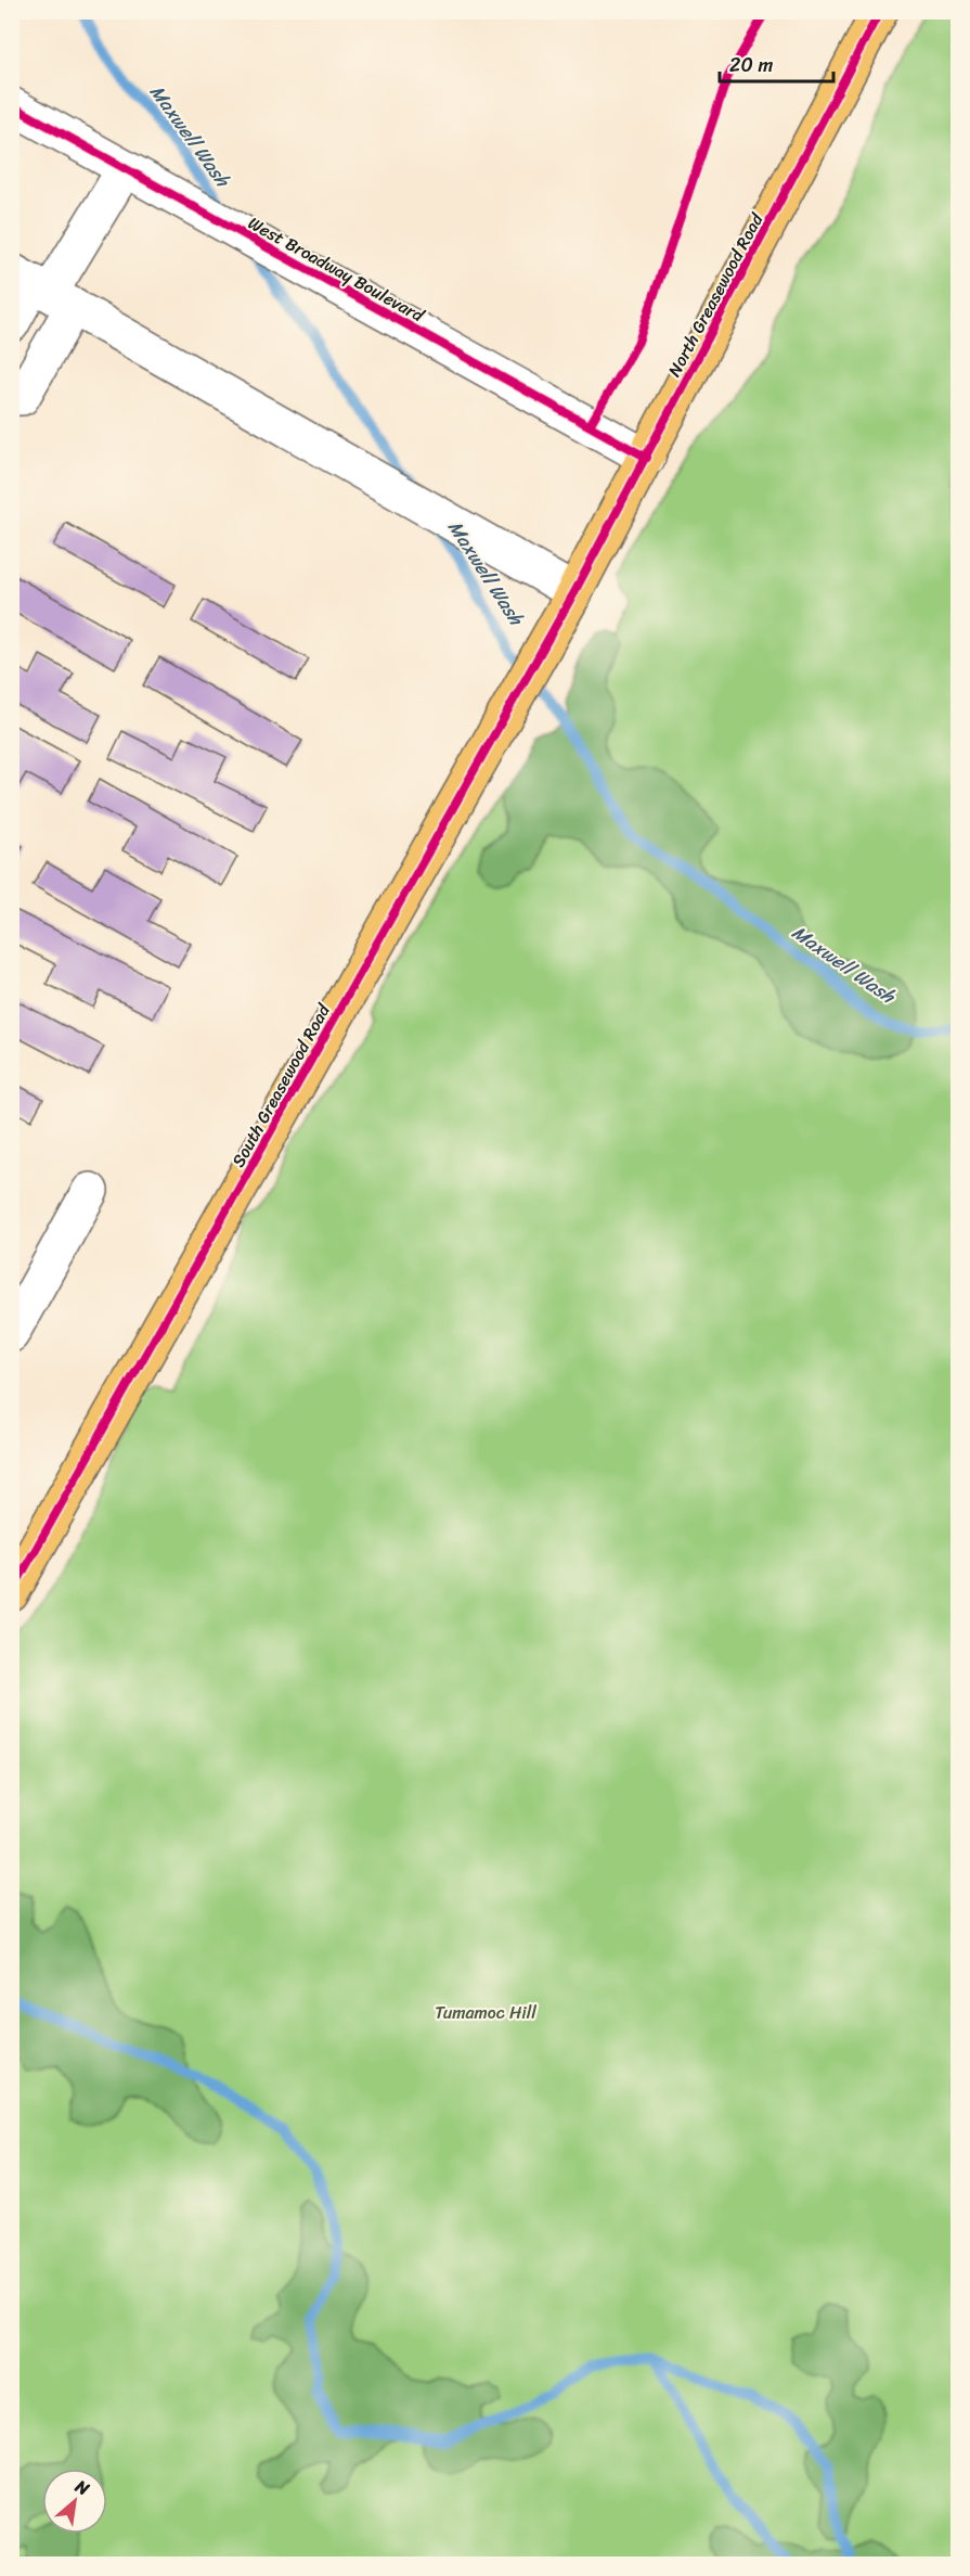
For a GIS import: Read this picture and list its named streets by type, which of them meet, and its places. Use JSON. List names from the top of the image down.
{
  "streets": {
    "main road": ["North Greasewood Road", "South Greasewood Road"],
    "street": ["West Broadway Boulevard"]
  },
  "crossings": [
    ["West Broadway Boulevard", "North Greasewood Road"],
    ["North Greasewood Road", "South Greasewood Road"]
  ],
  "water": ["Maxwell Wash"],
  "parks": ["Tumamoc Hill"],
  "scale_bar": "20 m",
  "north": "top right"
}
